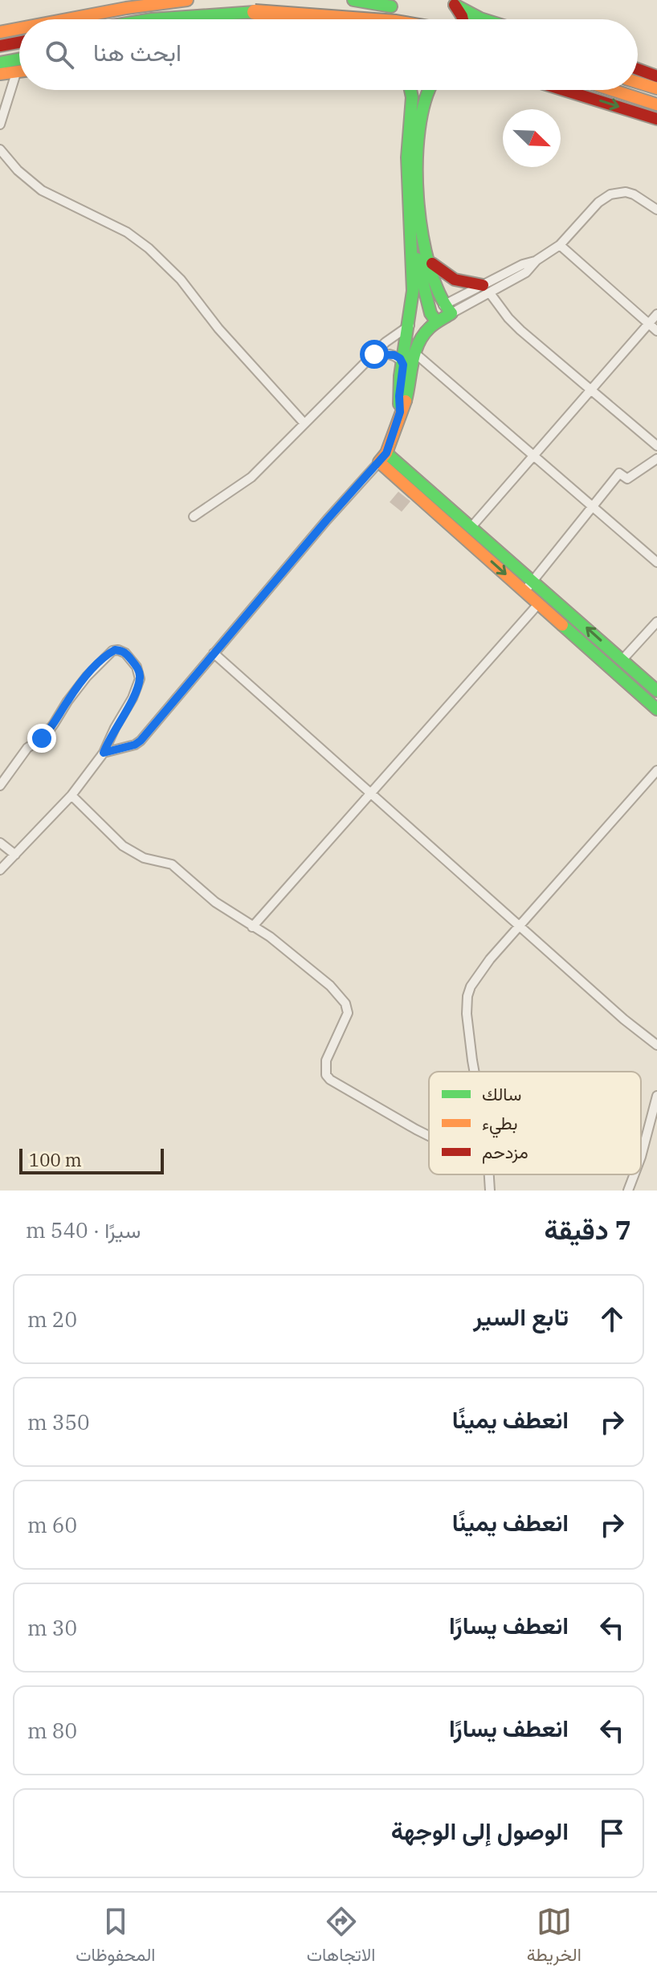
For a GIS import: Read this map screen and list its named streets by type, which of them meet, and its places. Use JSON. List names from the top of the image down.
{
  "legend": ["سالك", "بطيء", "مزدحم"],
  "scale_bar": "100 m",
  "north": "bottom right",
  "page": {
    "search": "ابحث هنا",
    "scale": "100 m",
    "heading": ["7 دقيقة", "سيرًا · 540 m"],
    "list": [
      ["تابع السير", "20 m"],
      ["انعطف يمينًا", "350 m"],
      ["انعطف يمينًا", "60 m"],
      ["انعطف يسارًا", "30 m"],
      ["انعطف يسارًا", "80 m"],
      "الوصول إلى الوجهة"
    ],
    "nav": ["الخريطة", "الاتجاهات", "المحفوظات"]
  }
}
